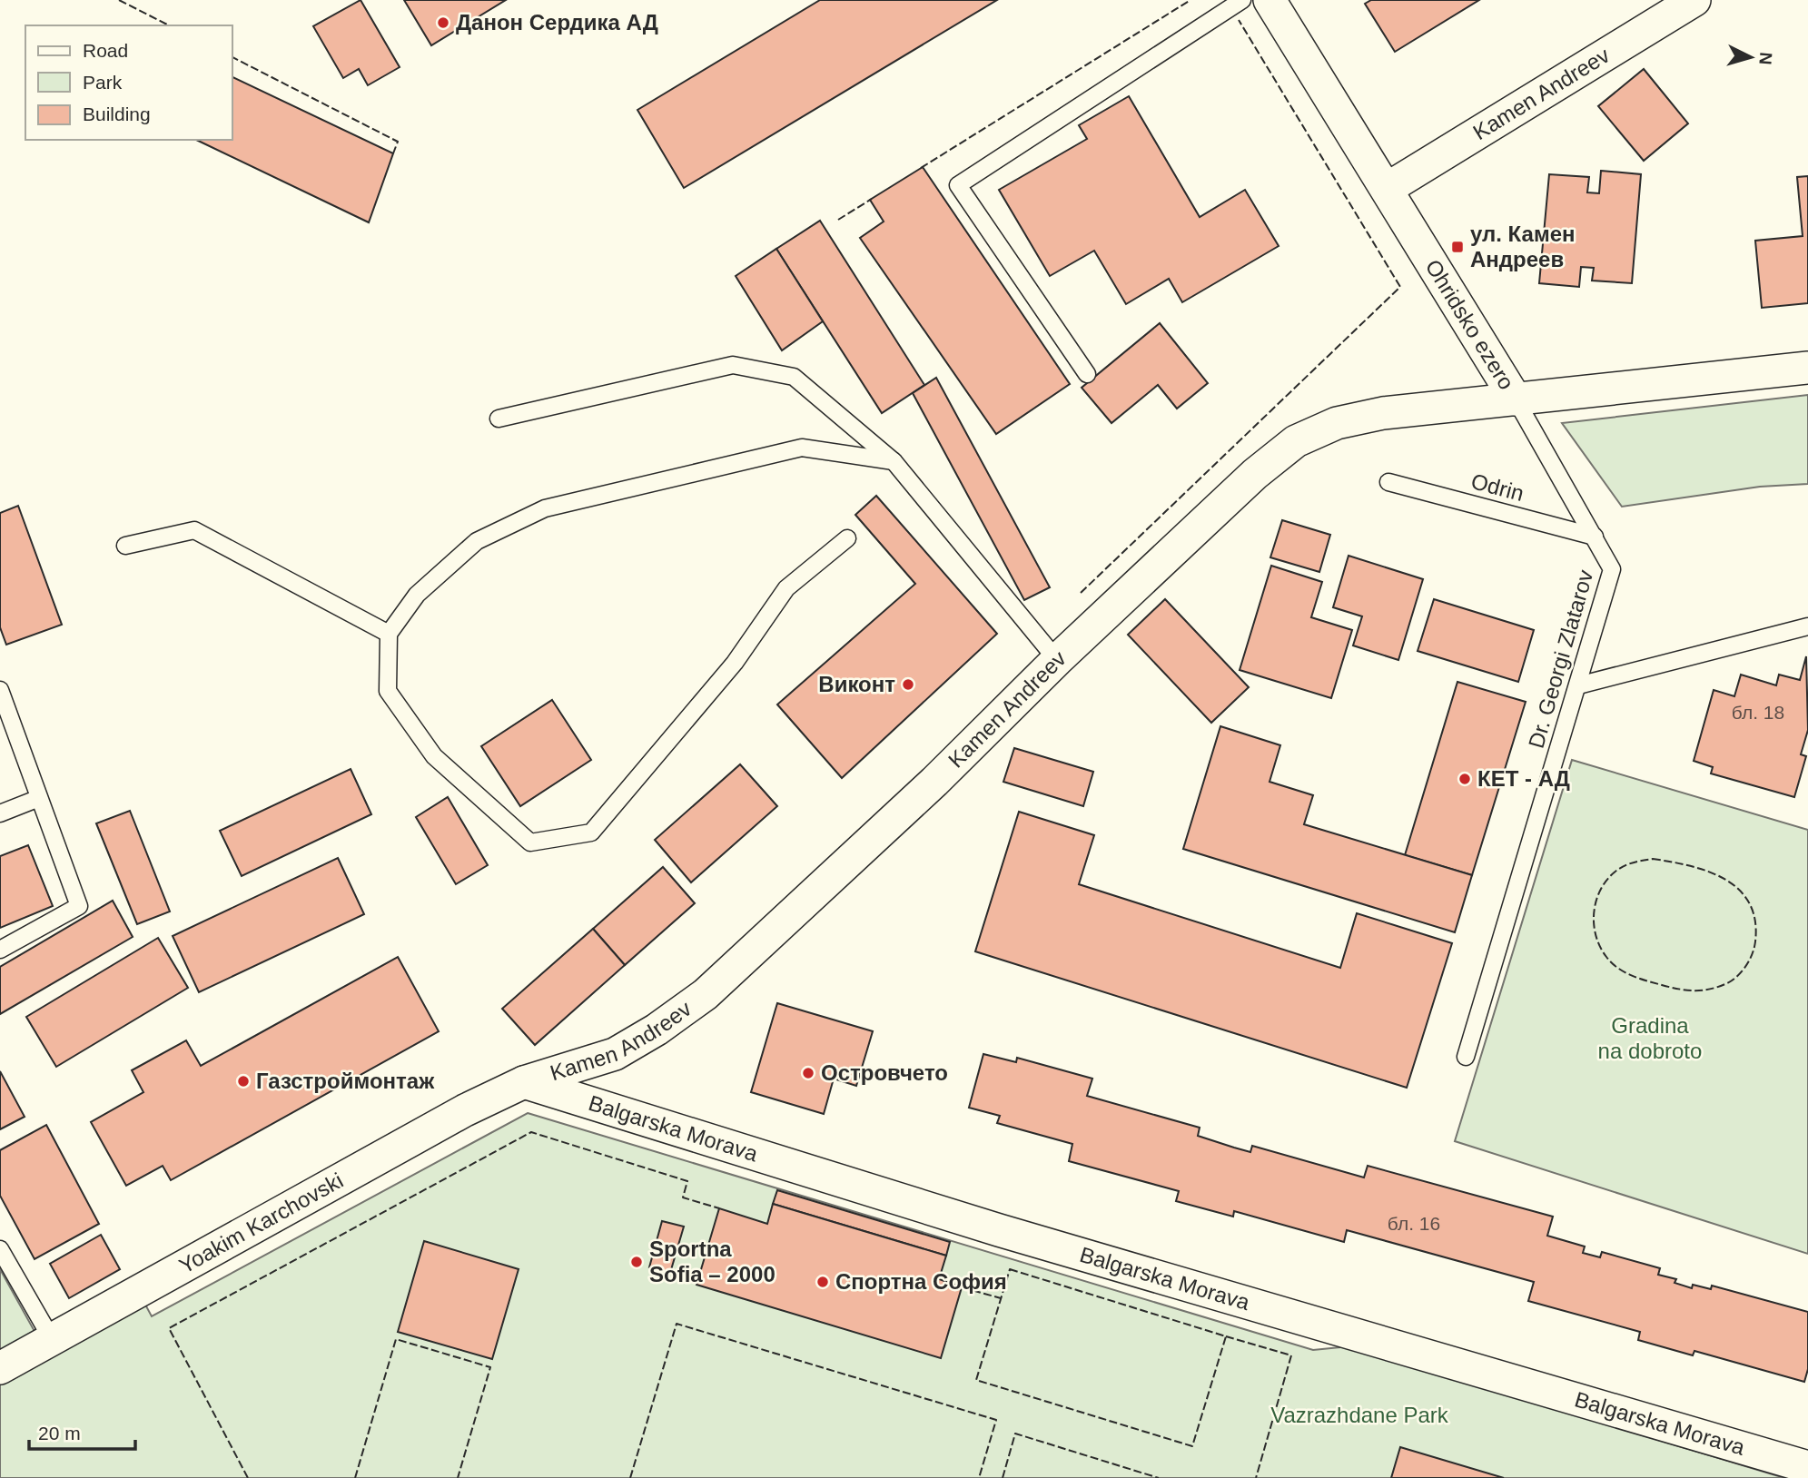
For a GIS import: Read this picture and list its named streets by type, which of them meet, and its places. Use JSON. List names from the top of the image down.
{
  "streets": {
    "street": [
      "Kamen Andreev",
      "Ohridsko ezero",
      "Balgarska Morava",
      "Yoakim Karchovski"
    ],
    "lane": ["Odrin", "Dr. Georgi Zlatarov"]
  },
  "crossings": [
    ["Kamen Andreev", "Ohridsko ezero"],
    ["Kamen Andreev", "Dr. Georgi Zlatarov"],
    ["Kamen Andreev", "Balgarska Morava"],
    ["Kamen Andreev", "Yoakim Karchovski"],
    ["Ohridsko ezero", "Dr. Georgi Zlatarov"],
    ["Odrin", "Dr. Georgi Zlatarov"],
    ["Balgarska Morava", "Yoakim Karchovski"]
  ],
  "parks": ["Gradina na dobroto", "Vazrazhdane Park"],
  "places": {
    "other": [
      "Данон Сердика АД",
      "Виконт",
      "КЕТ - АД",
      "Островчето",
      "Газстроймонтаж",
      "Sportna Sofia – 2000",
      "Спортна София"
    ],
    "transit": ["ул. Камен Андреев"]
  },
  "house_numbers": ["бл. 18", "бл. 16"],
  "legend": ["Road", "Park", "Building"],
  "scale_bar": "20 m",
  "north": "right"
}
